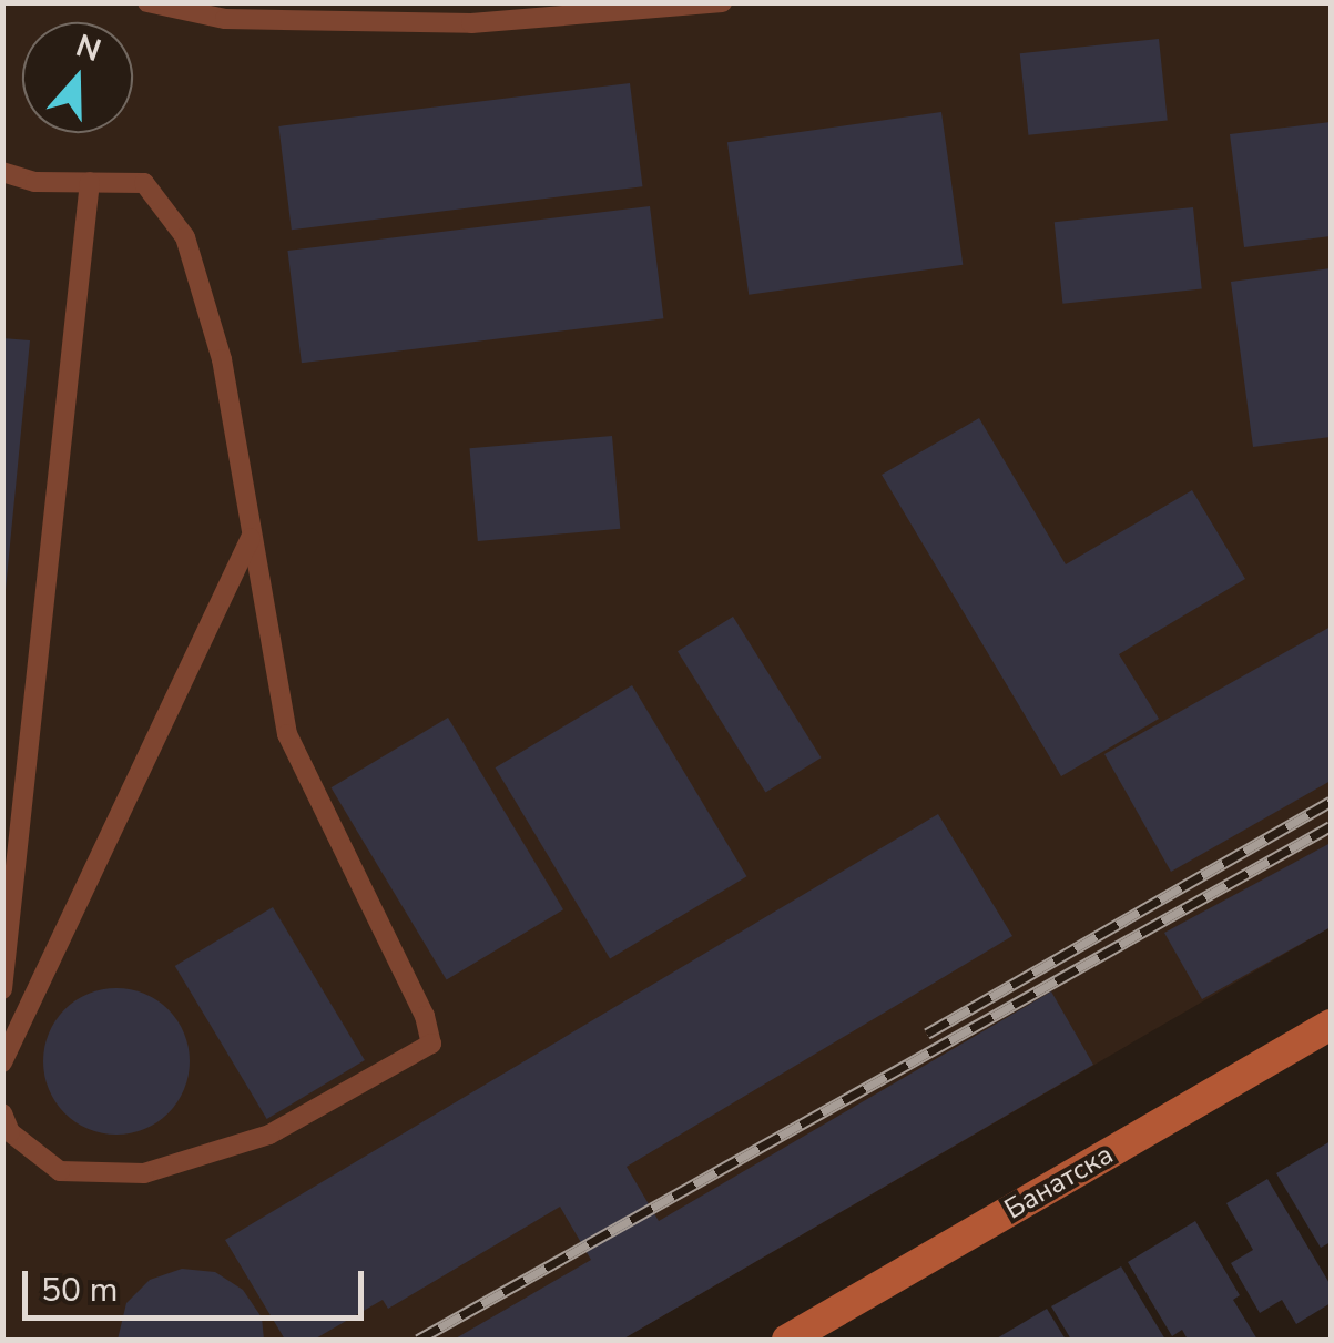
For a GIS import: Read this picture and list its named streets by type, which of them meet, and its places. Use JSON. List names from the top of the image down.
{
  "streets": {
    "main road": ["Банатска"]
  },
  "scale_bar": "50 m",
  "north": "top"
}
